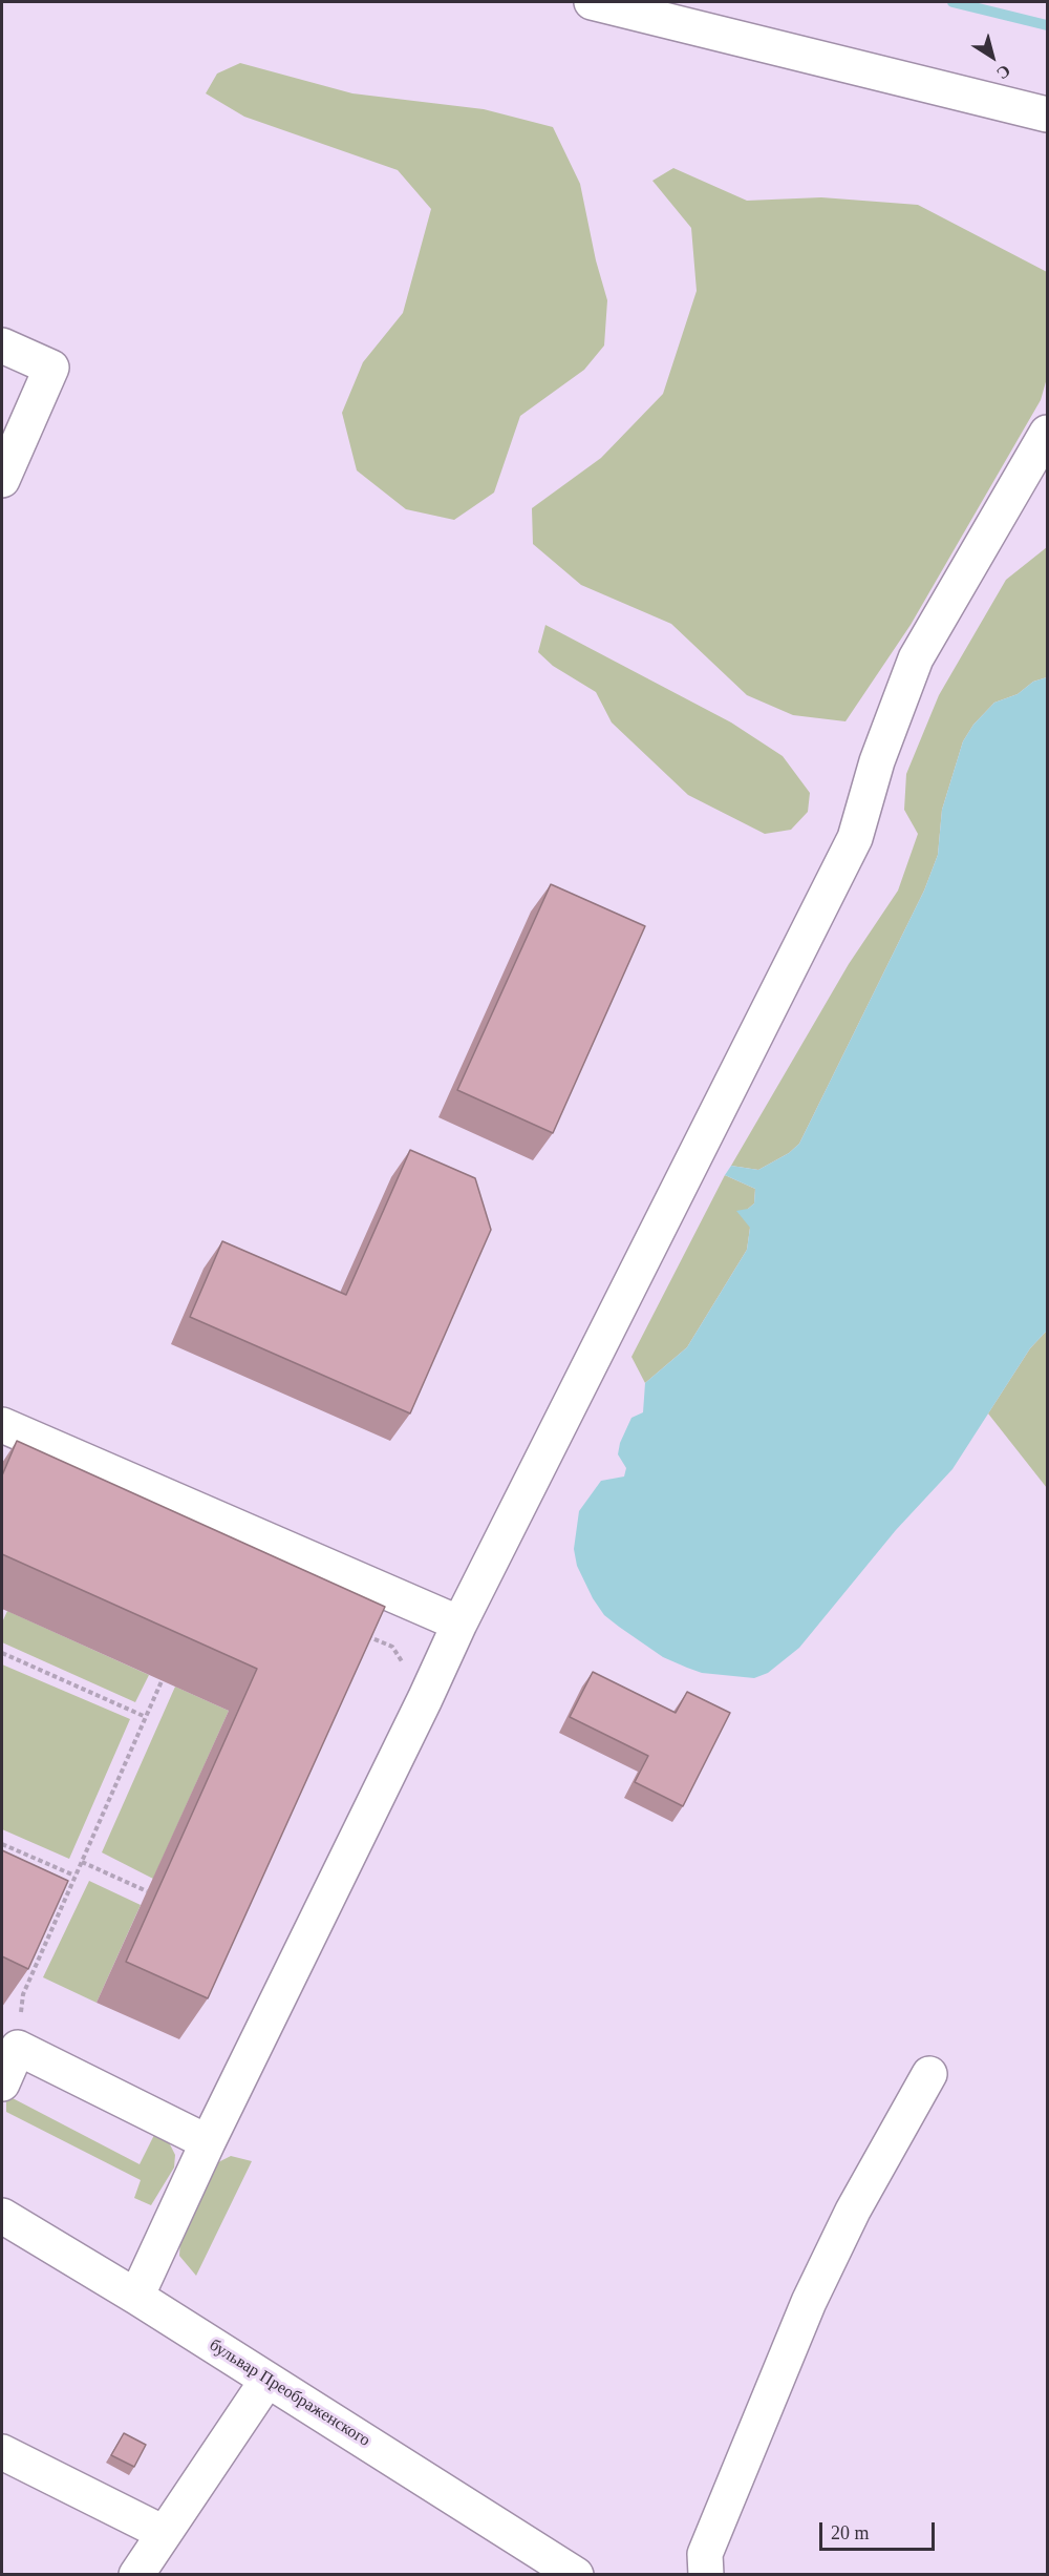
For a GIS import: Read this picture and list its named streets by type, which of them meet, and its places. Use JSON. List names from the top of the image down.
{
  "streets": {
    "street": ["бульвар Преображенского"]
  },
  "scale_bar": "20 m",
  "north": "bottom right"
}
